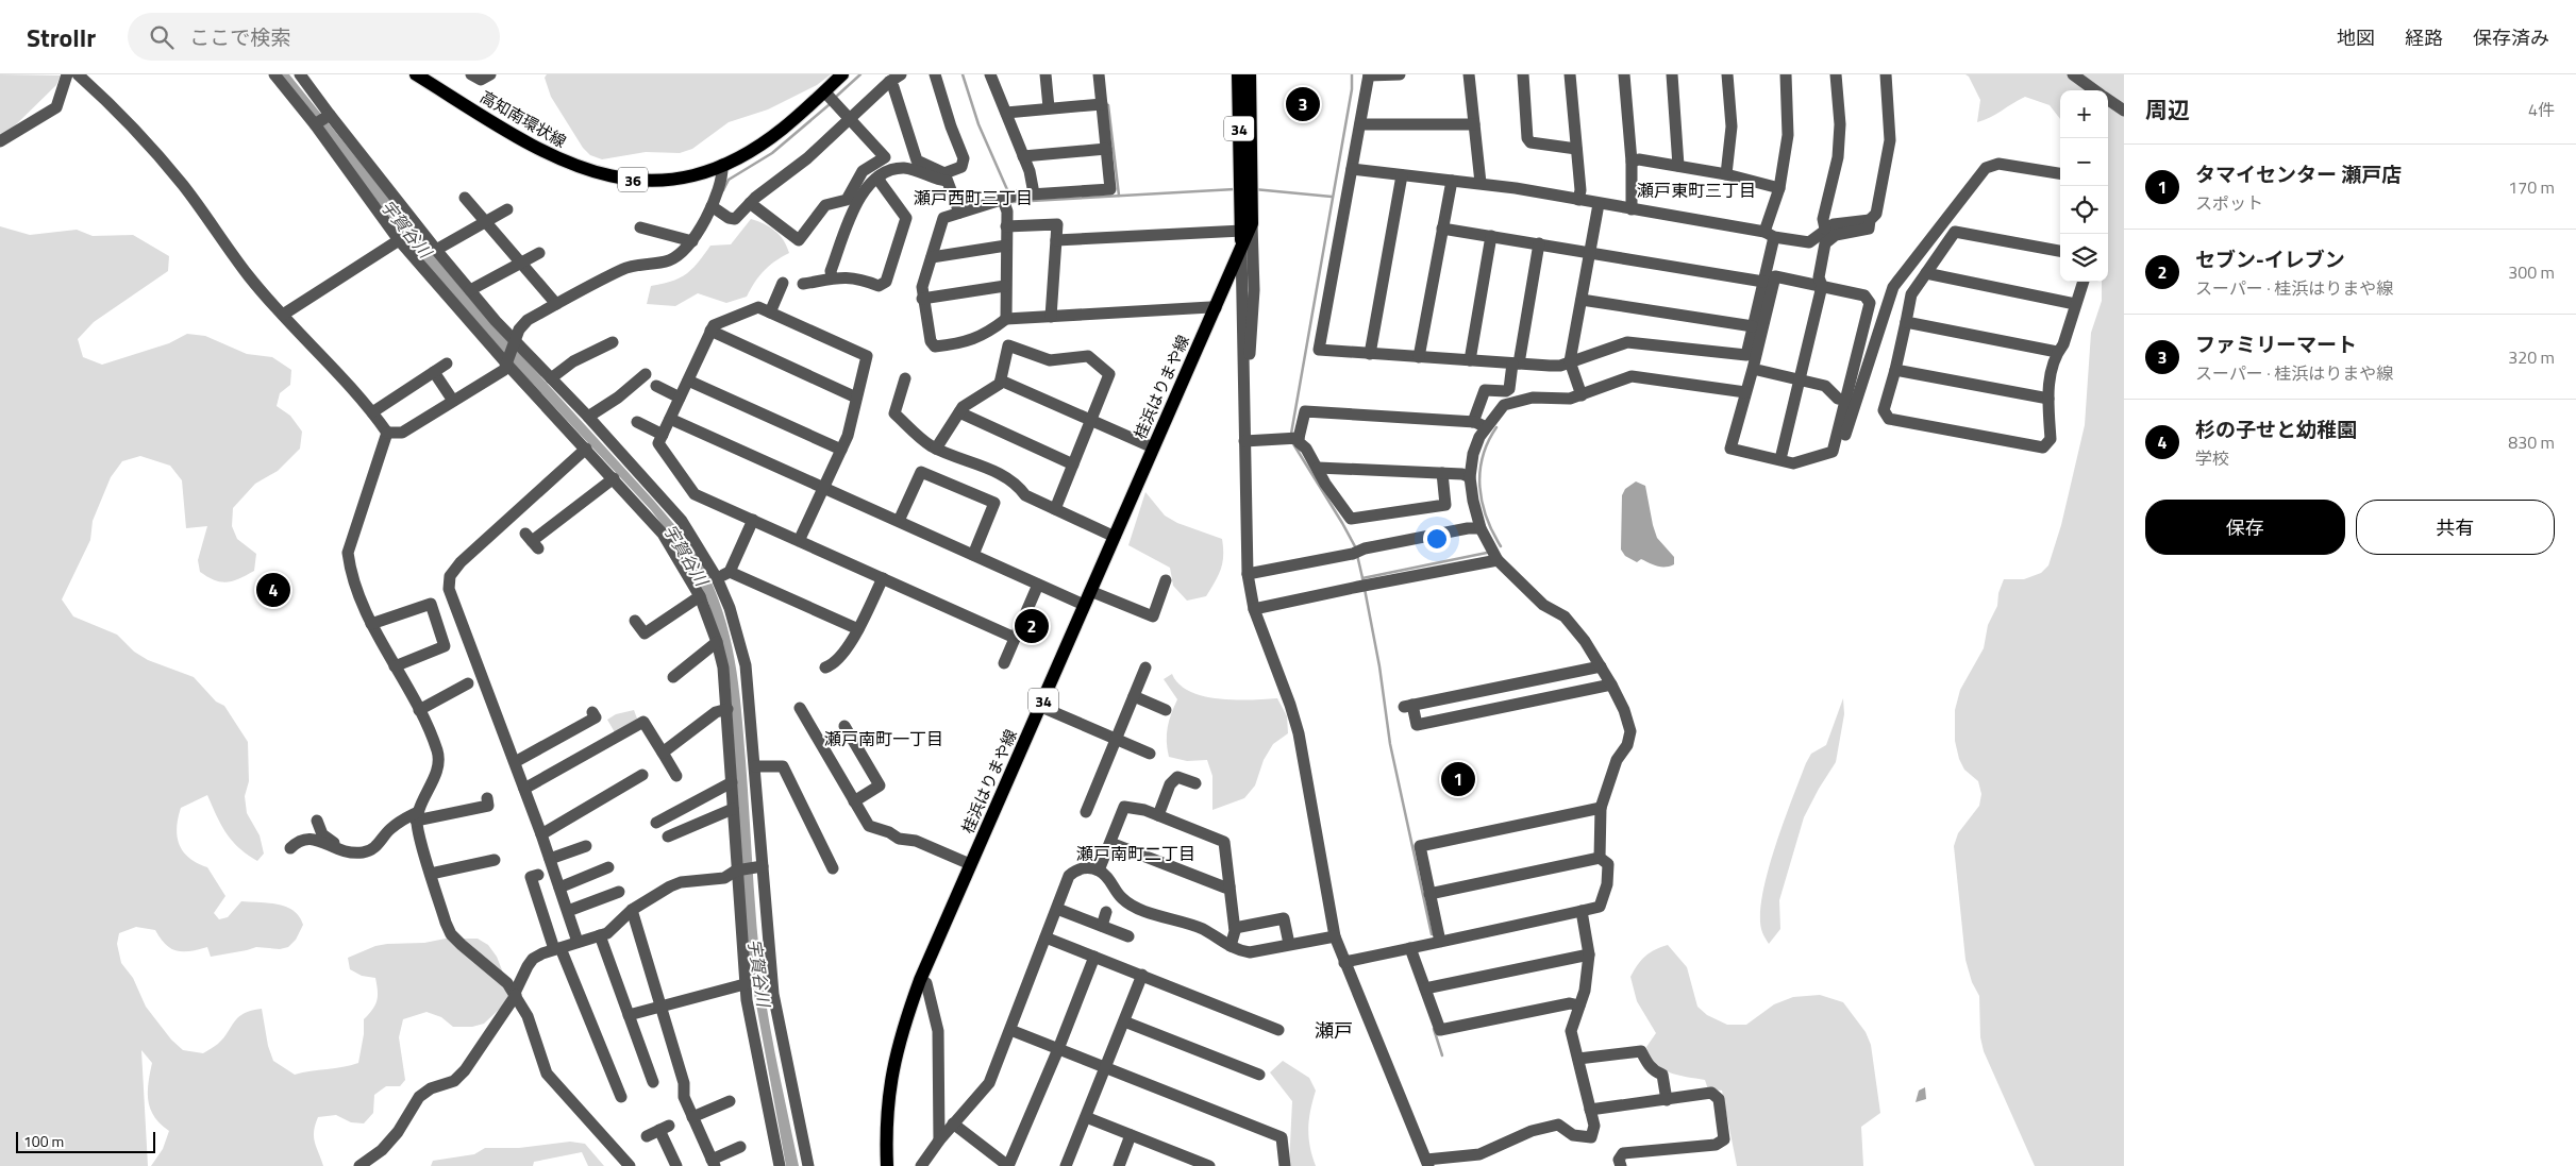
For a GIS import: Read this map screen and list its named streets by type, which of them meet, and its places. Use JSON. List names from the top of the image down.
{
  "streets": {
    "main road": [
      "高知南環状線",
      "34",
      "36",
      "桂浜はりまや線"
    ]
  },
  "districts": [
    "瀬戸東町三丁目",
    "瀬戸西町三丁目",
    "瀬戸南町一丁目",
    "瀬戸南町二丁目",
    "瀬戸"
  ],
  "water": ["宇賀谷川"],
  "scale_bar": "100 m",
  "page": {
    "header": "Strollr",
    "search": "ここで検索",
    "nav": ["地図", "経路", "保存済み"],
    "heading": ["周辺", "4件"],
    "pins": [
      "3",
      "4",
      "2",
      "1"
    ],
    "map_buttons": ["+", "−"],
    "list": [
      {
        "mark": "1",
        "name": "タマイセンター 瀬戸店",
        "note": "スポット",
        "value": "170 m"
      },
      {
        "mark": "2",
        "name": "セブン-イレブン",
        "note": "スーパー · 桂浜はりまや線",
        "value": "300 m"
      },
      {
        "mark": "3",
        "name": "ファミリーマート",
        "note": "スーパー · 桂浜はりまや線",
        "value": "320 m"
      },
      {
        "mark": "4",
        "name": "杉の子せと幼稚園",
        "note": "学校",
        "value": "830 m"
      }
    ],
    "buttons": ["保存", "共有"],
    "scale": "100 m"
  }
}
